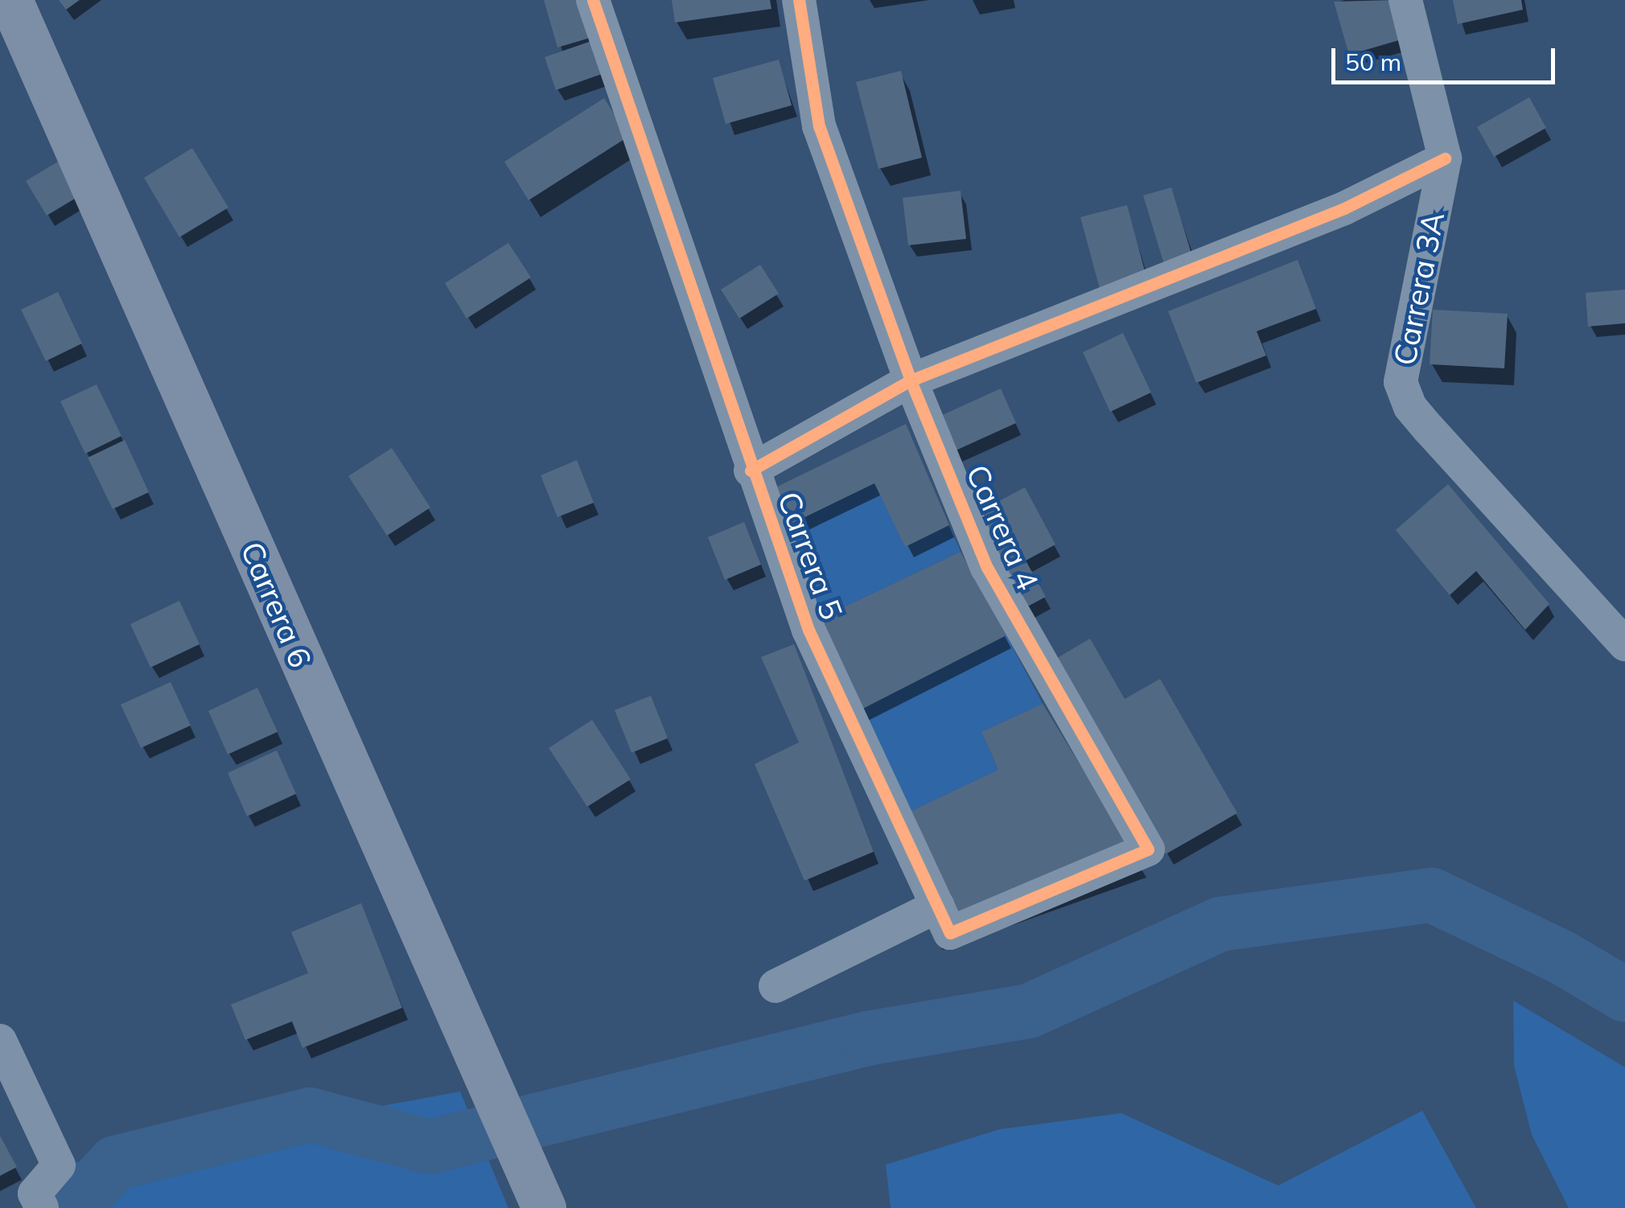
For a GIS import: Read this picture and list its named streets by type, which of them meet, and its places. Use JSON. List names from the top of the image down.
{
  "streets": {
    "main road": ["Carrera 6"],
    "street": ["Carrera 3A", "Carrera 4", "Carrera 5"]
  },
  "crossings": [
    ["Carrera 4", "Carrera 5"]
  ],
  "scale_bar": "50 m"
}
